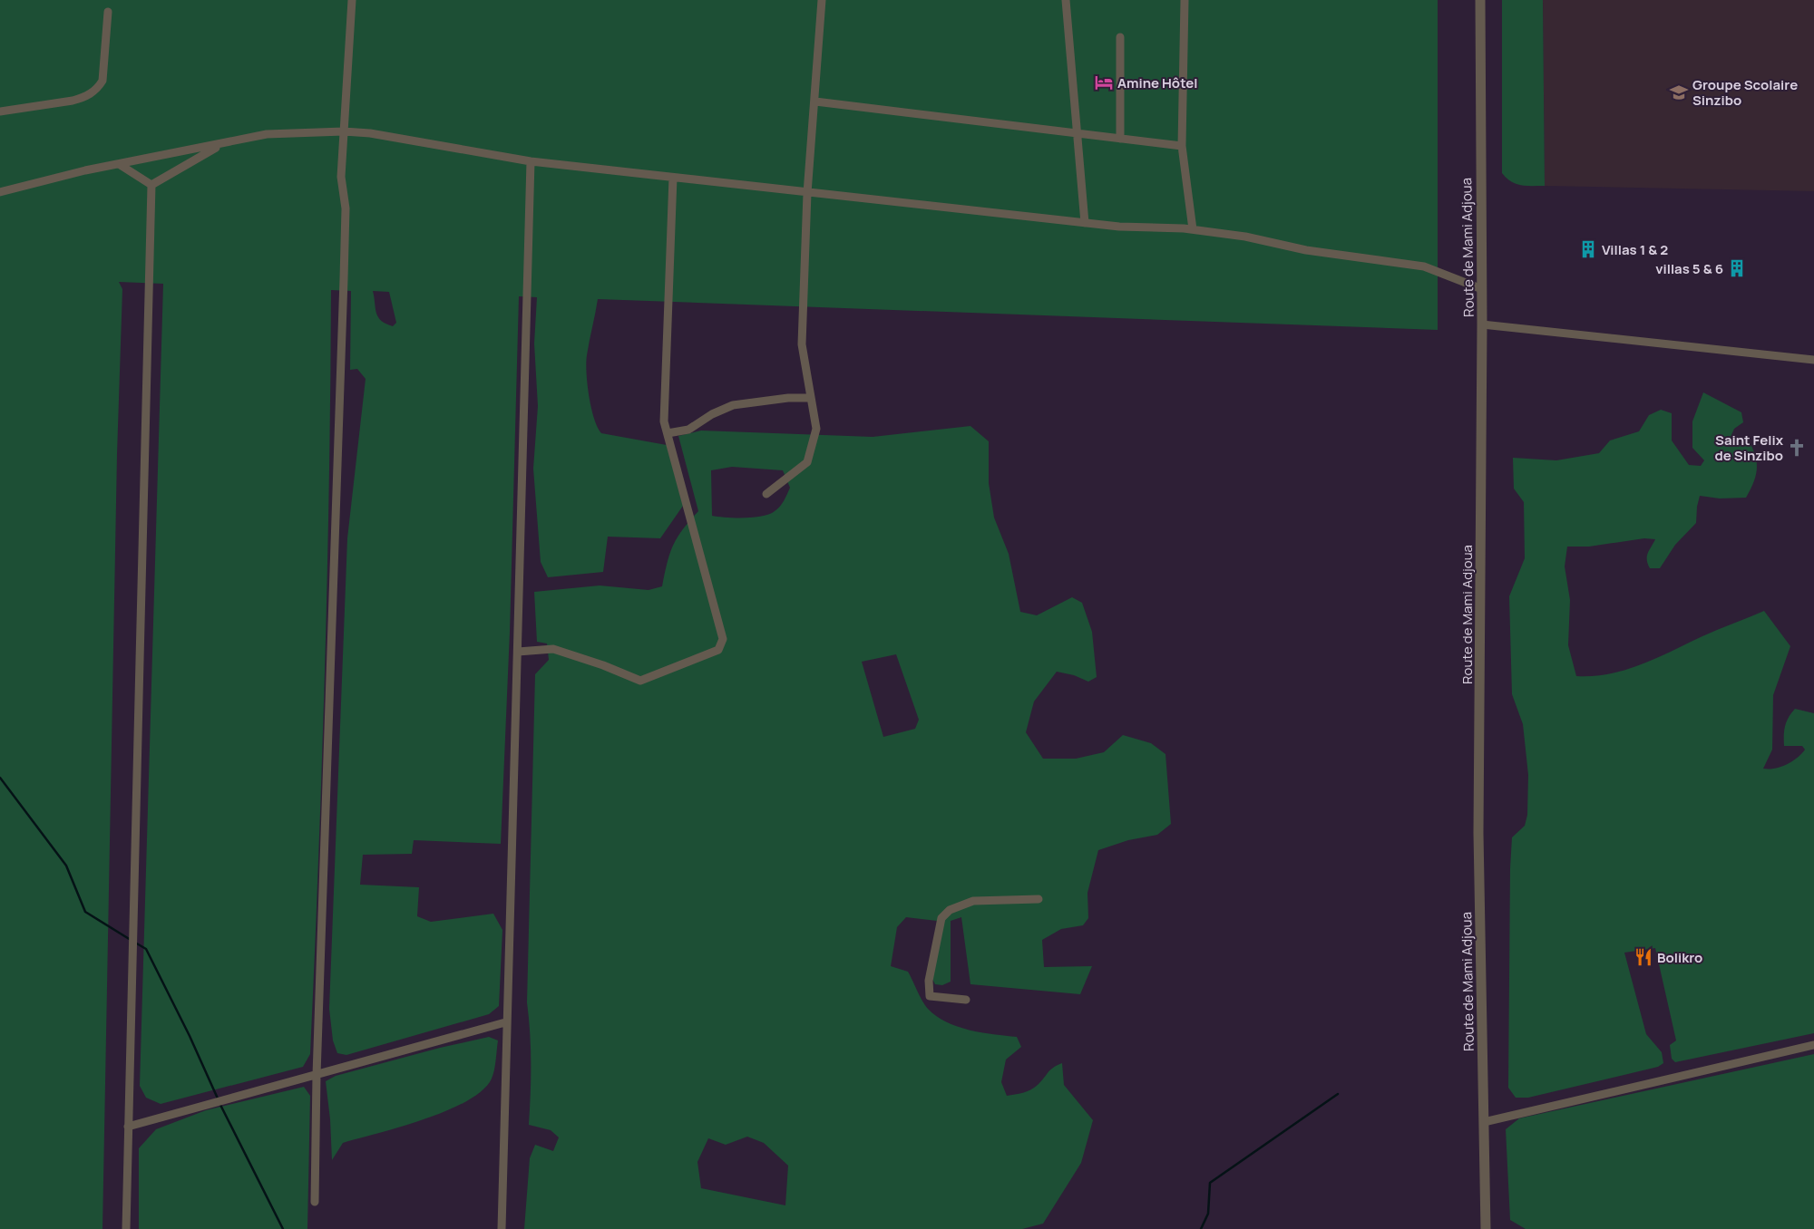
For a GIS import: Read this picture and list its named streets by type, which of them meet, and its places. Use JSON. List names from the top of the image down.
{
  "streets": {
    "street": ["Route de Mami Adjoua"]
  },
  "places": {
    "hotel": ["Amine Hôtel"],
    "school or university": ["Groupe Scolaire Sinzibo"],
    "building": ["Villas 1 & 2", "villas 5 & 6"],
    "church": ["Saint Felix de Sinzibo"],
    "restaurant": ["Bolikro"]
  }
}
